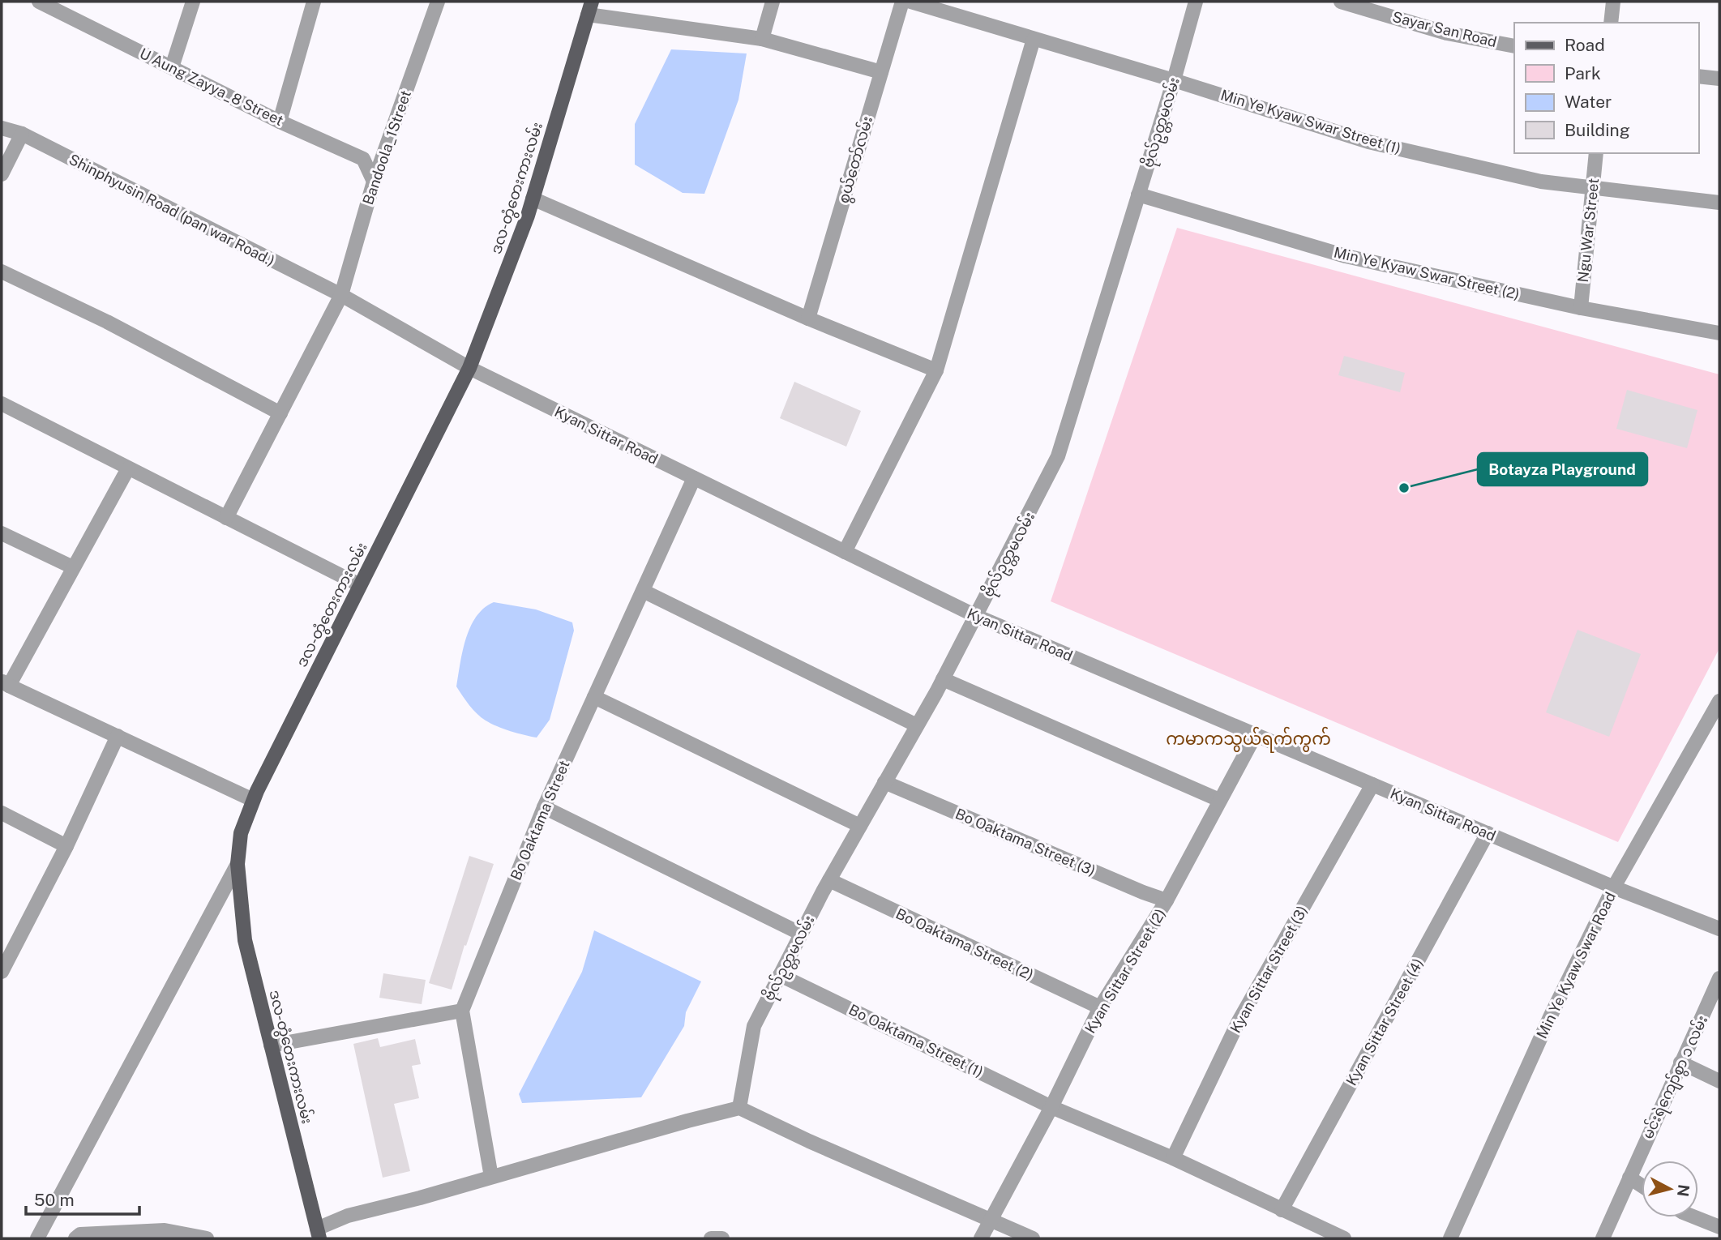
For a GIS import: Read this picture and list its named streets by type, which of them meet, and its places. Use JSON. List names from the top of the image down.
{
  "streets": {
    "main road": ["ဒလ-တွံတေးကားလမ်း"],
    "street": [
      "Sayar San Road",
      "U Aung Zayya_8 Street",
      "Min Ye Kyaw Swar Street (1)",
      "ဗိုလ်ဥတ္တမလမ်း",
      "Bandoola_1Street",
      "စွယ်တော်လမ်း",
      "Shinphyusin Road (pan war Road.)",
      "Ngu War Street",
      "Min Ye Kyaw Swar Street (2)",
      "Kyan Sittar Road",
      "Bo Oaktama Street",
      "Bo Oaktama Street (3)",
      "Bo Oaktama Street (2)",
      "Min Ye Kyaw Swar Road",
      "Kyan Sittar Street (3)",
      "Kyan Sittar Street (2)",
      "Kyan Sittar Street (4)",
      "Bo Oaktama Street (1)",
      "မင်းရဲကျော်စွာ ၁ လမ်း"
    ]
  },
  "crossings": [
    ["U Aung Zayya_8 Street", "Bandoola_1Street"],
    ["Min Ye Kyaw Swar Street (1)", "ဗိုလ်ဥတ္တမလမ်း"],
    ["Min Ye Kyaw Swar Street (1)", "Ngu War Street"],
    ["ဗိုလ်ဥတ္တမလမ်း", "Min Ye Kyaw Swar Street (2)"],
    ["ဗိုလ်ဥတ္တမလမ်း", "Kyan Sittar Road"],
    ["ဗိုလ်ဥတ္တမလမ်း", "Bo Oaktama Street (3)"],
    ["ဗိုလ်ဥတ္တမလမ်း", "Bo Oaktama Street (2)"],
    ["ဗိုလ်ဥတ္တမလမ်း", "Bo Oaktama Street (1)"],
    ["Bandoola_1Street", "Shinphyusin Road (pan war Road.)"],
    ["Bandoola_1Street", "Kyan Sittar Road"],
    ["ဒလ-တွံတေးကားလမ်း", "Kyan Sittar Road"],
    ["Shinphyusin Road (pan war Road.)", "Kyan Sittar Road"],
    ["Ngu War Street", "Min Ye Kyaw Swar Street (2)"],
    ["Kyan Sittar Road", "Bo Oaktama Street"],
    ["Kyan Sittar Road", "Min Ye Kyaw Swar Road"],
    ["Kyan Sittar Road", "Kyan Sittar Street (3)"],
    ["Kyan Sittar Road", "Kyan Sittar Street (2)"],
    ["Kyan Sittar Road", "Kyan Sittar Street (4)"],
    ["Bo Oaktama Street (3)", "Kyan Sittar Street (2)"],
    ["Bo Oaktama Street (2)", "Kyan Sittar Street (2)"],
    ["Kyan Sittar Street (3)", "Bo Oaktama Street (1)"],
    ["Kyan Sittar Street (2)", "Bo Oaktama Street (1)"],
    ["Kyan Sittar Street (4)", "Bo Oaktama Street (1)"]
  ],
  "districts": ["ကမာကသွယ်ရက်ကွက်"],
  "places": ["Botayza Playground"],
  "legend": [
    "Road",
    "Park",
    "Water",
    "Building"
  ],
  "scale_bar": "50 m",
  "north": "right"
}
